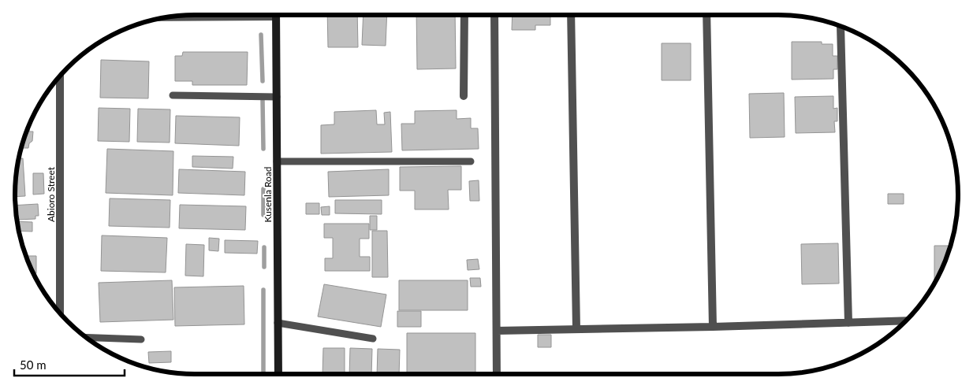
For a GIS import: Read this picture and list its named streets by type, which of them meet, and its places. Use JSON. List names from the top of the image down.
{
  "streets": {
    "main road": ["Kusenla Road"],
    "street": ["Abioro Street"]
  },
  "scale_bar": "50 m"
}
